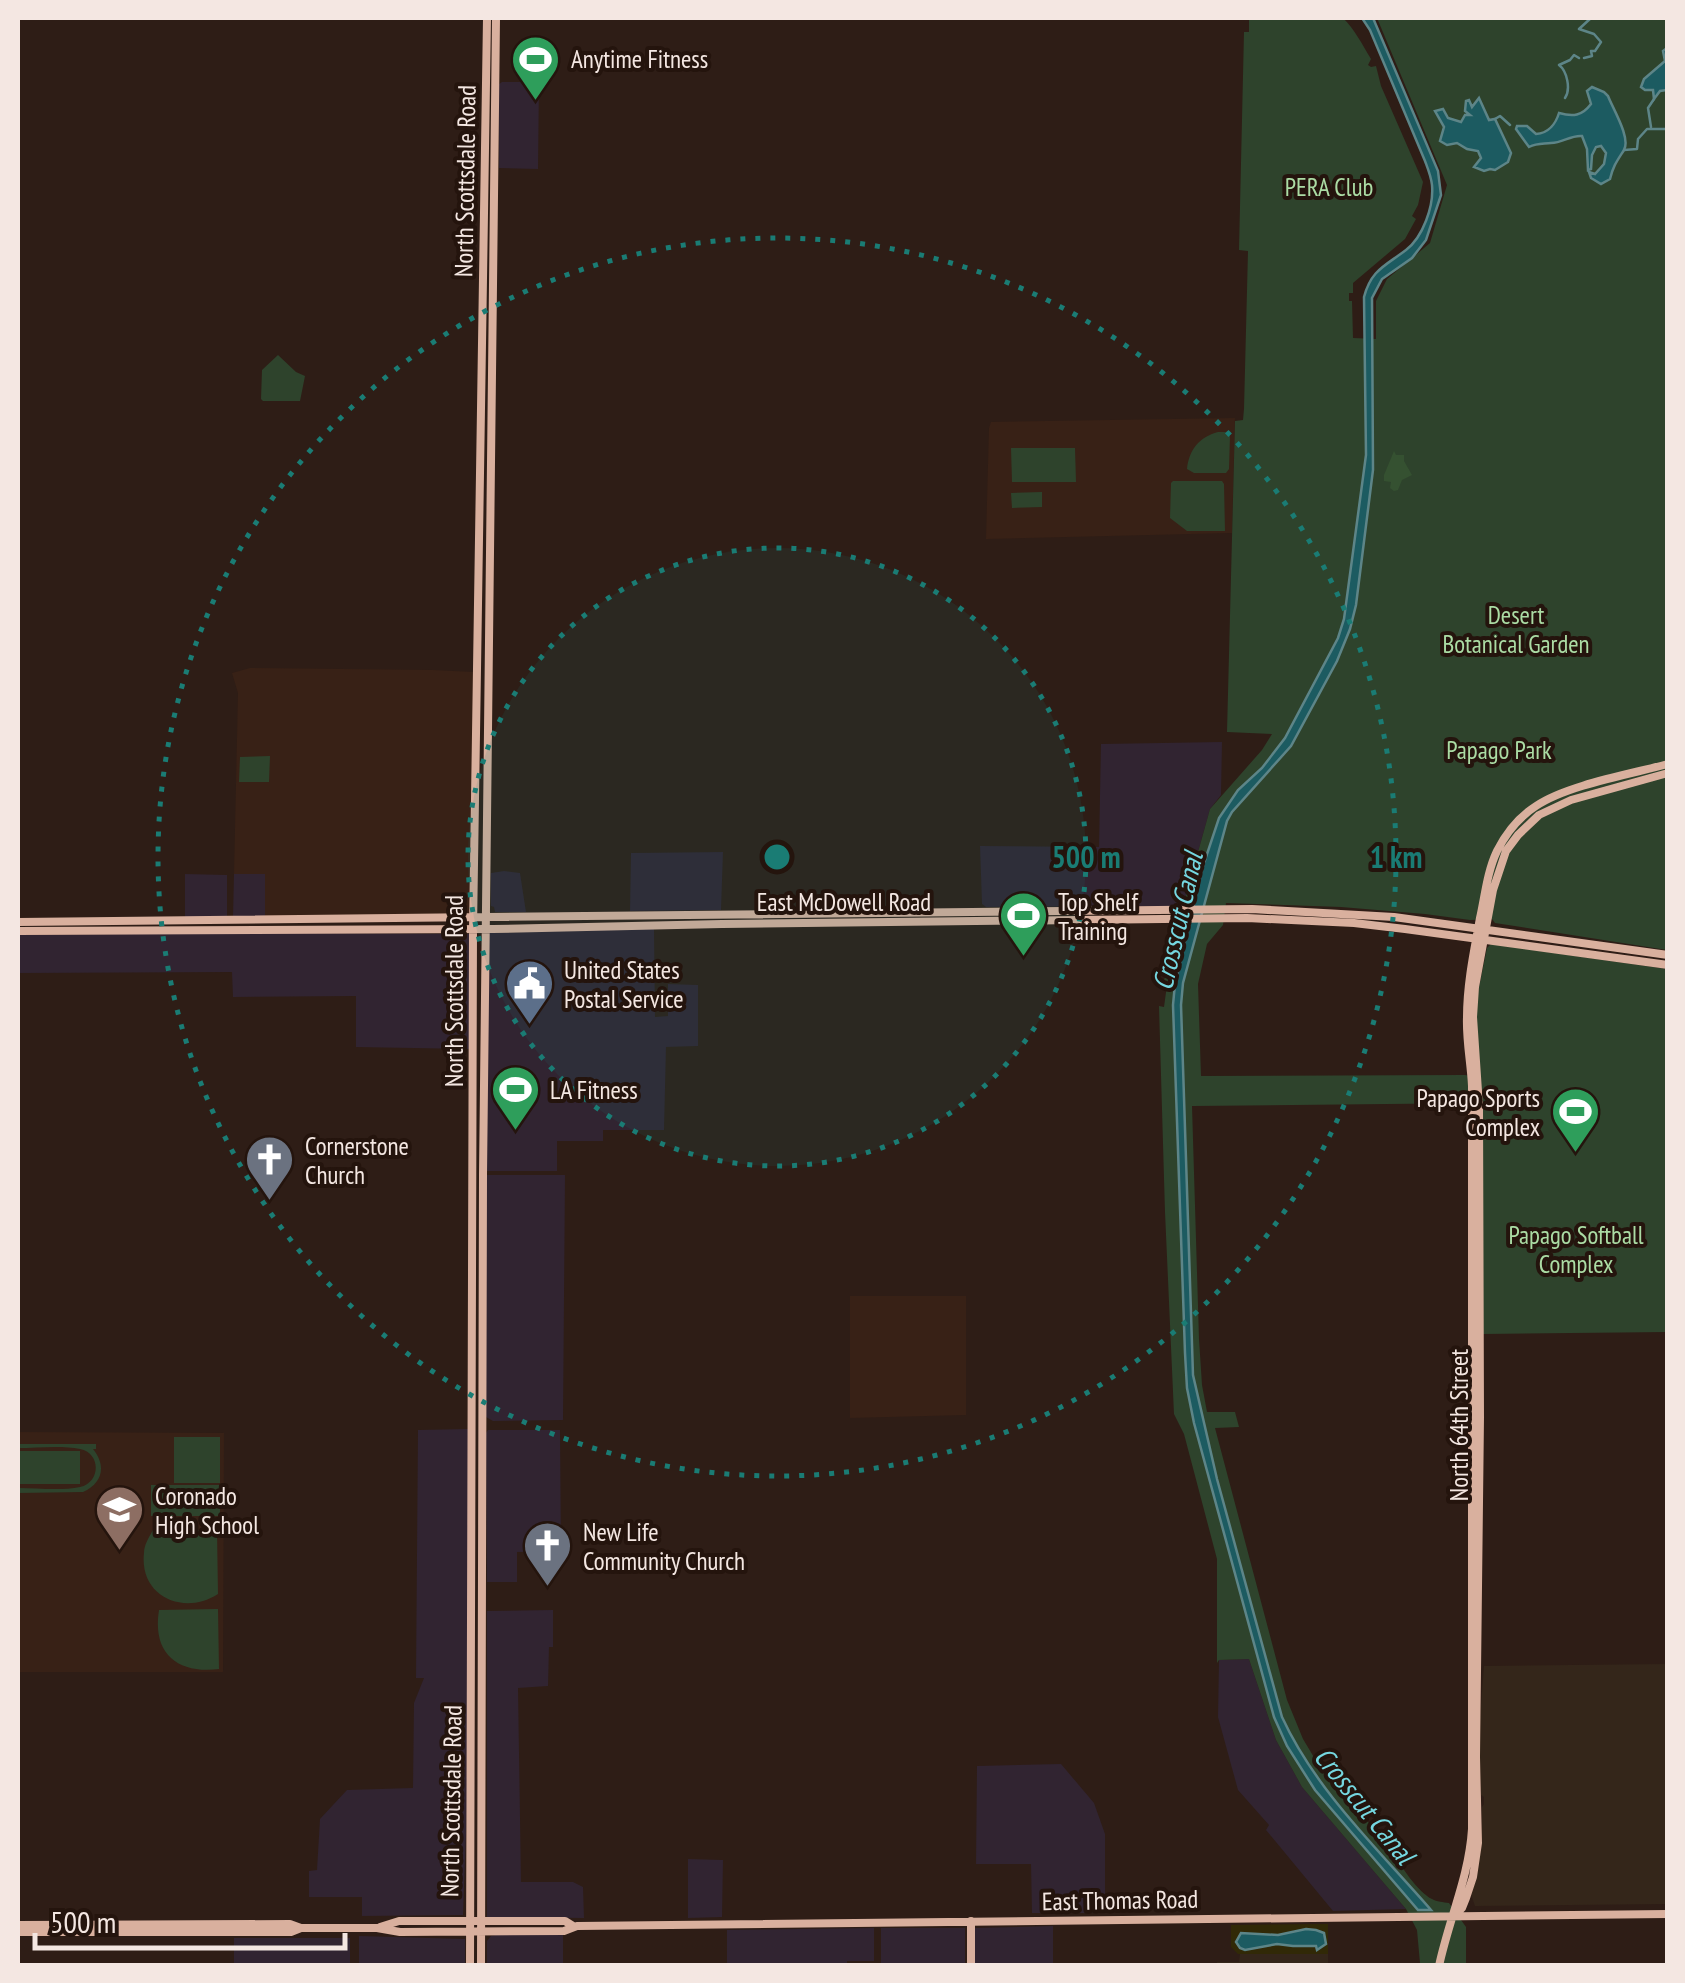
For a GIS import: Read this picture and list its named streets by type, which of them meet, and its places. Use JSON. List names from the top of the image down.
{
  "streets": {
    "main road": [
      "North Scottsdale Road",
      "East McDowell Road",
      "North 64th Street",
      "East Thomas Road"
    ]
  },
  "crossings": [
    ["North Scottsdale Road", "East McDowell Road"],
    ["North Scottsdale Road", "East Thomas Road"],
    ["East McDowell Road", "North 64th Street"],
    ["North 64th Street", "East Thomas Road"]
  ],
  "water": ["Crosscut Canal"],
  "parks": [
    "PERA Club",
    "Desert Botanical Garden",
    "Papago Park",
    "Papago Softball Complex"
  ],
  "places": {
    "sports": [
      "Anytime Fitness",
      "Top Shelf Training",
      "LA Fitness",
      "Papago Sports Complex"
    ],
    "public building": ["United States Postal Service"],
    "church": ["Cornerstone Church", "New Life Community Church"],
    "school or university": ["Coronado High School"]
  },
  "scale_bar": "500 m",
  "rings": ["500 m", "1 km"]
}
